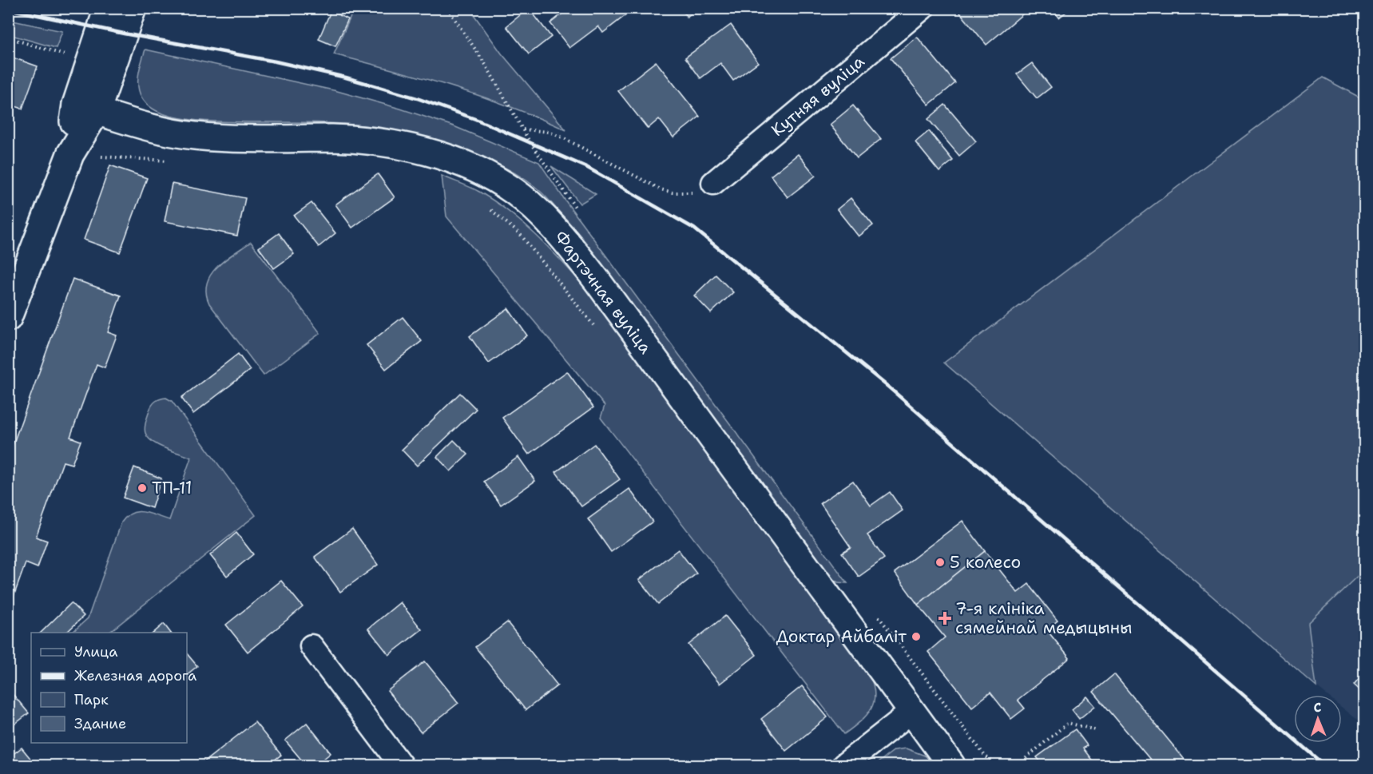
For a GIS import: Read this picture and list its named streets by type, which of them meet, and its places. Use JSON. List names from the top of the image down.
{
  "streets": {
    "street": ["Кутняя вуліца", "Фартэчная вуліца"]
  },
  "places": {
    "other": ["ТП-11", "5 колесо", "Доктар Айбаліт"],
    "health": ["7-я клініка сямейнай медыцыны"]
  },
  "legend": [
    "Улица",
    "Железная дорога",
    "Парк",
    "Здание"
  ],
  "north": "top"
}
